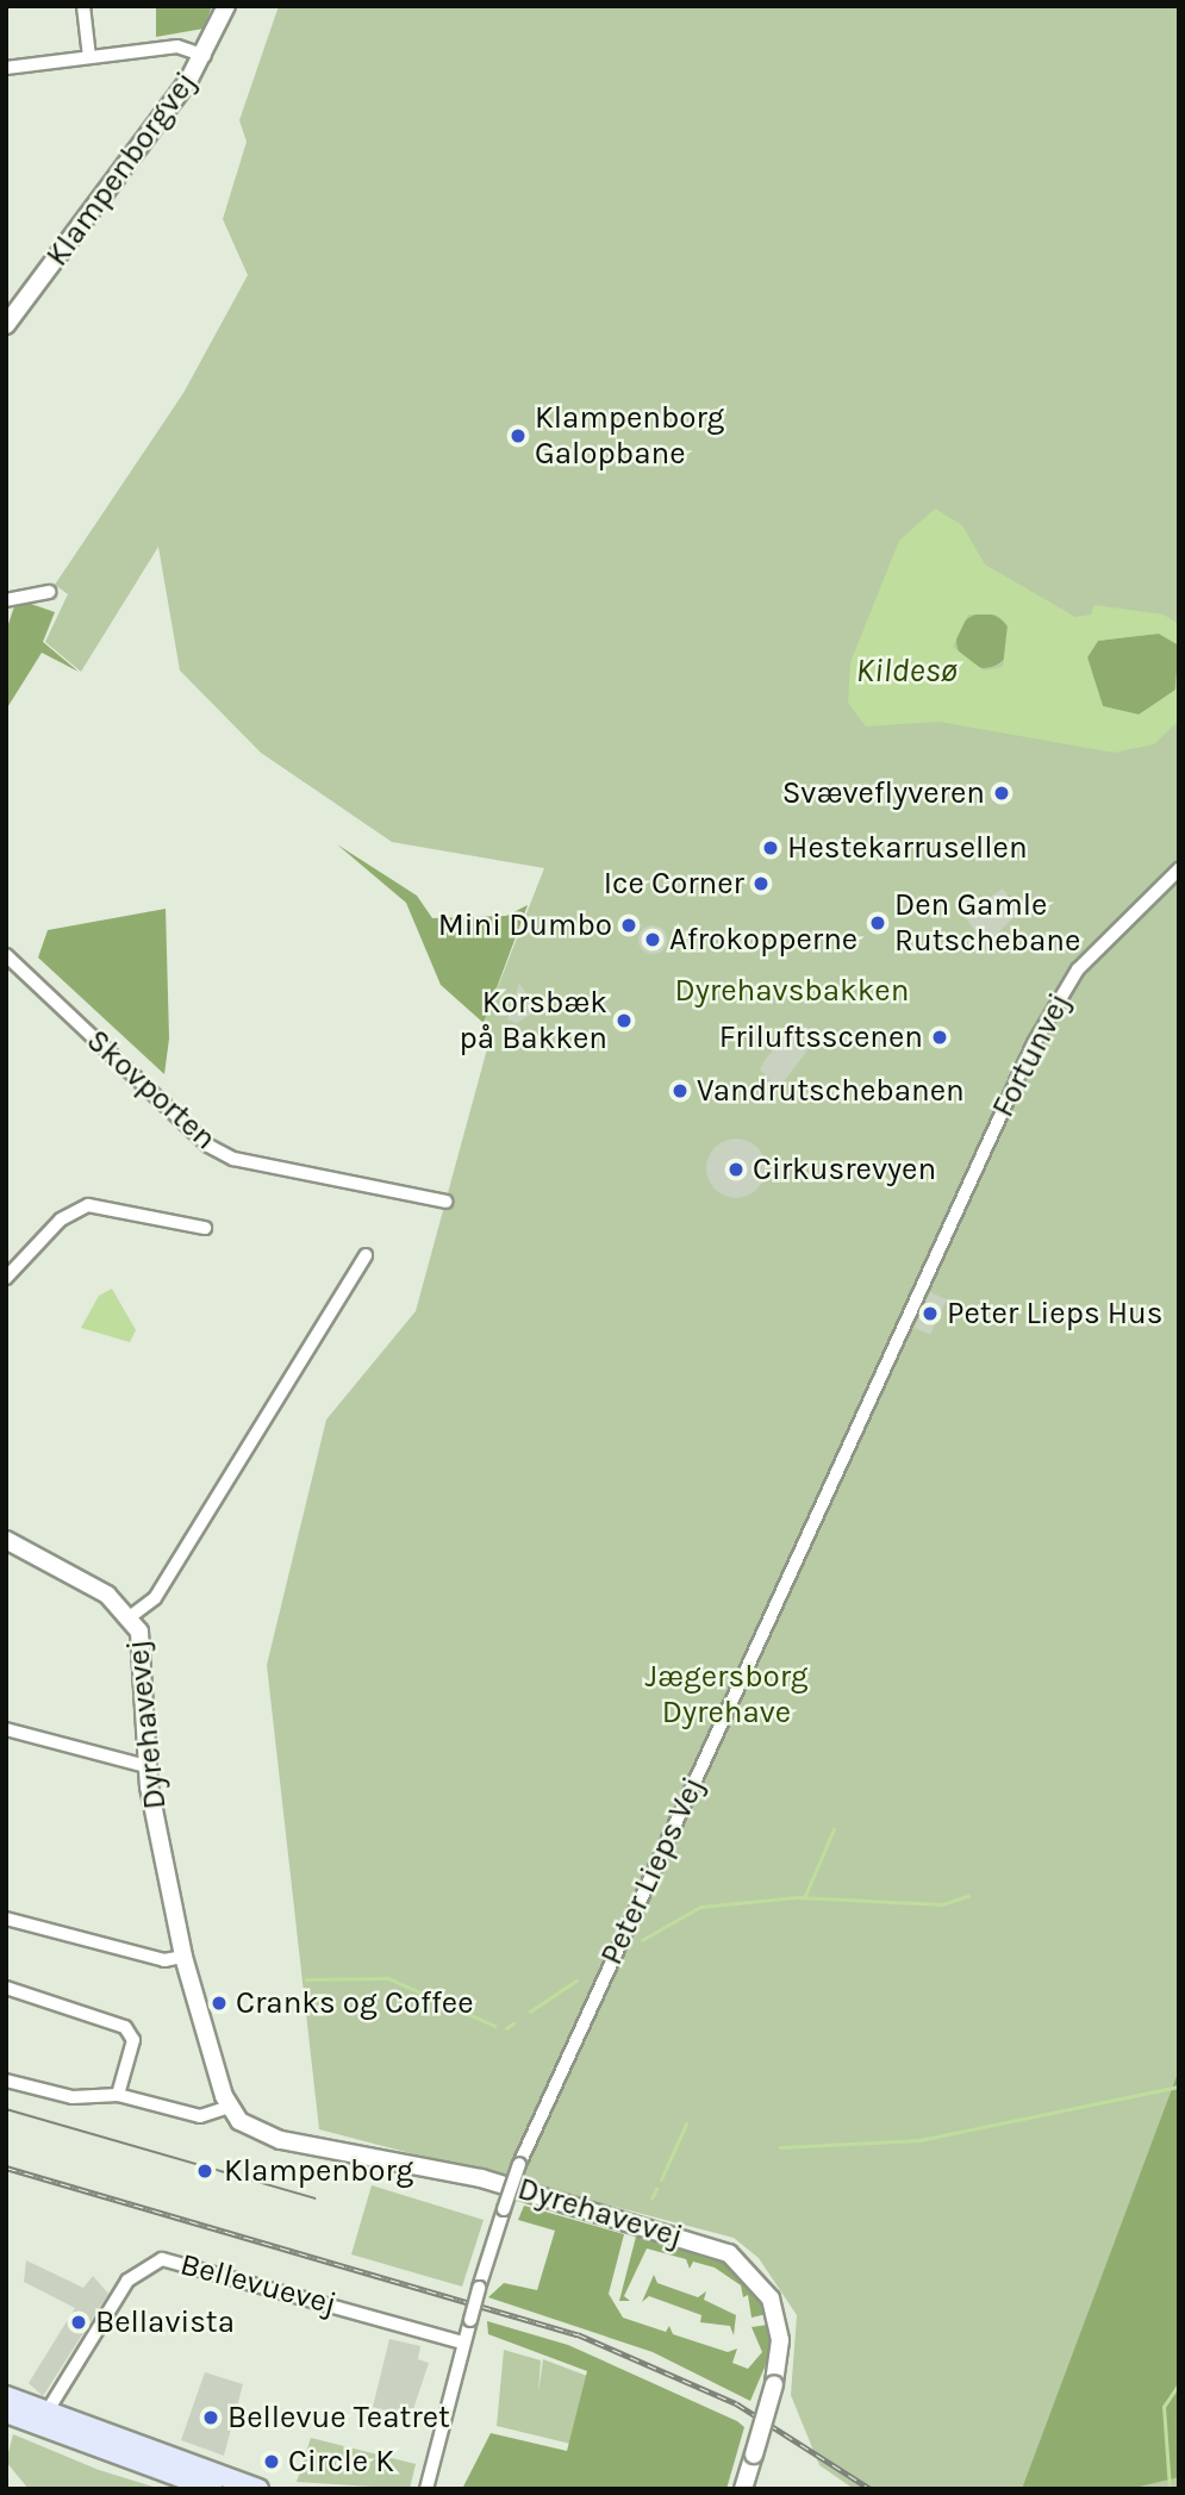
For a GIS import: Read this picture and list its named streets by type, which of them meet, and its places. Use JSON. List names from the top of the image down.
{
  "streets": {
    "street": [
      "Klampenborgvej",
      "Fortunvej",
      "Skovporten",
      "Dyrehavevej",
      "Peter Lieps Vej",
      "Bellevuevej"
    ]
  },
  "crossings": [
    ["Fortunvej", "Peter Lieps Vej"],
    ["Peter Lieps Vej", "Bellevuevej"]
  ],
  "water": ["Kildesø"],
  "parks": ["Dyrehavsbakken", "Jægersborg Dyrehave"],
  "places": [
    "Klampenborg Galopbane",
    "Svæveflyveren",
    "Hestekarrusellen",
    "Ice Corner",
    "Den Gamle Rutschebane",
    "Mini Dumbo",
    "Afrokopperne",
    "Korsbæk på Bakken",
    "Friluftsscenen",
    "Vandrutschebanen",
    "Cirkusrevyen",
    "Peter Lieps Hus",
    "Cranks og Coffee",
    "Klampenborg",
    "Bellavista",
    "Bellevue Teatret",
    "Circle K"
  ]
}
